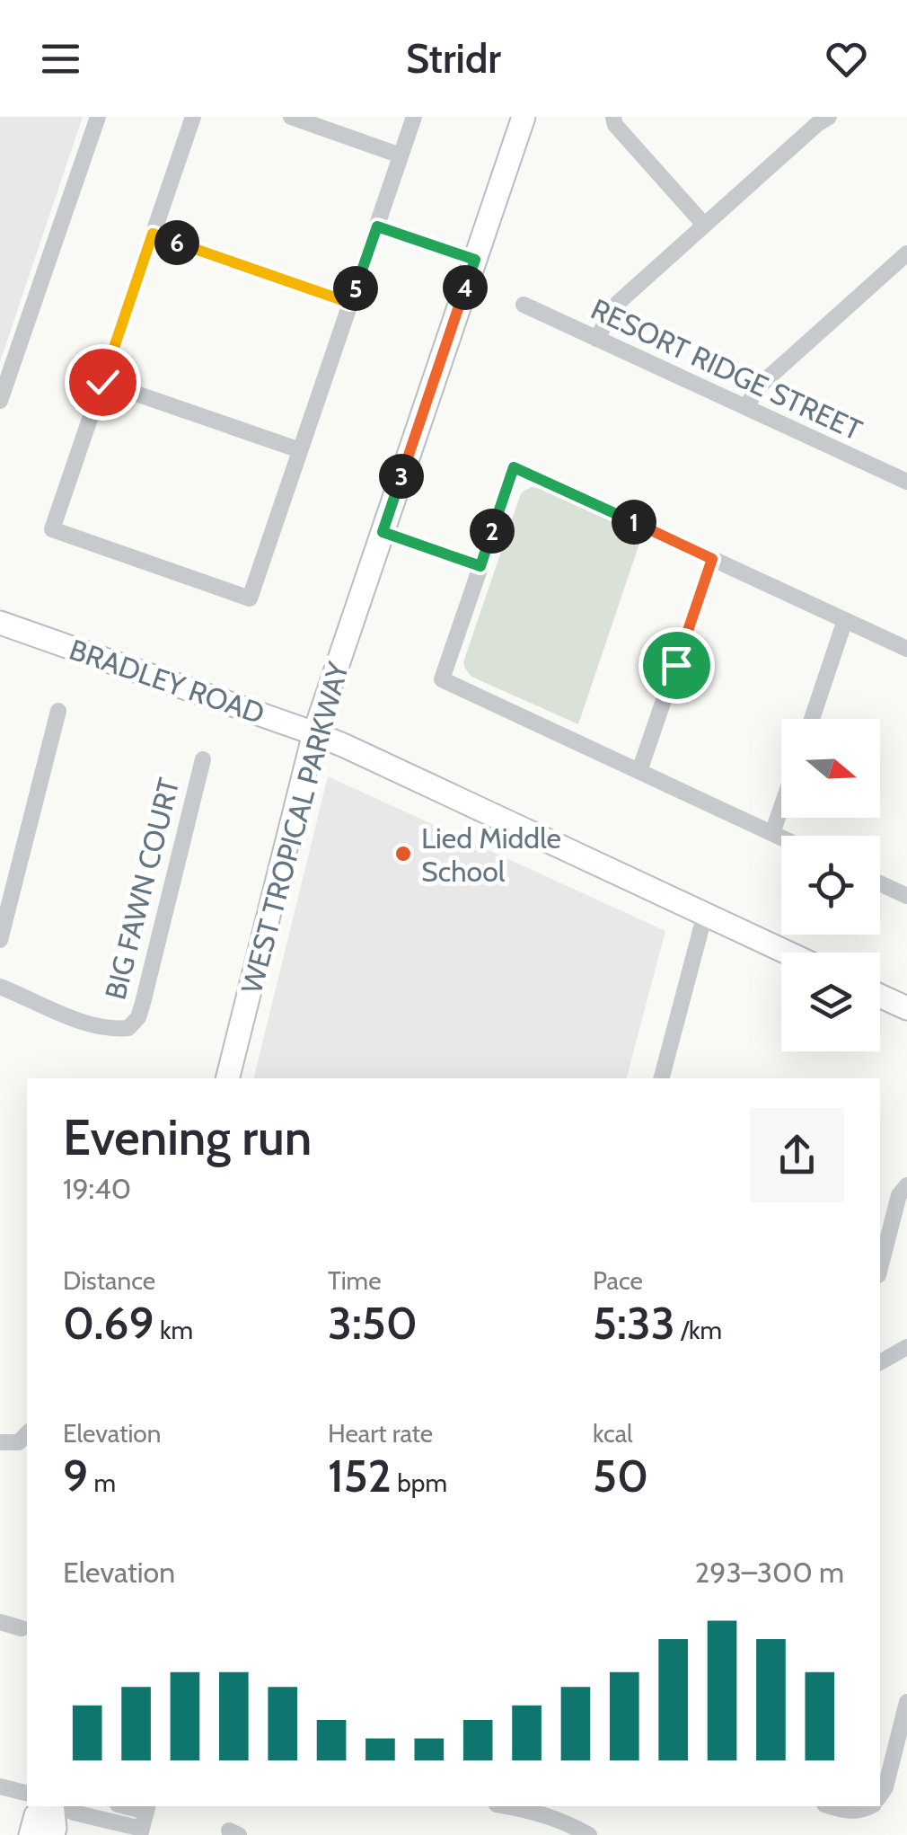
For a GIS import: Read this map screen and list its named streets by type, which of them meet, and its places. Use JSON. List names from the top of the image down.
{
  "streets": {
    "main road": ["BRADLEY ROAD", "WEST TROPICAL PARKWAY"],
    "street": ["RESORT RIDGE STREET", "BIG FAWN COURT"]
  },
  "crossings": [
    ["BRADLEY ROAD", "WEST TROPICAL PARKWAY"]
  ],
  "places": ["Lied Middle School"],
  "north": "right",
  "page": {
    "header": "Stridr",
    "pins": [
      "6",
      "4",
      "5",
      "3",
      "1",
      "2"
    ],
    "heading": ["Evening run", "19:40"],
    "stats": [
      ["Distance", "0.69 km"],
      ["Time", "3:50"],
      ["Pace", "5:33 /km"],
      ["Elevation", "9 m"],
      ["Heart rate", "152 bpm"],
      ["kcal", "50"]
    ],
    "chart": ["Elevation", "293–300 m"]
  }
}
